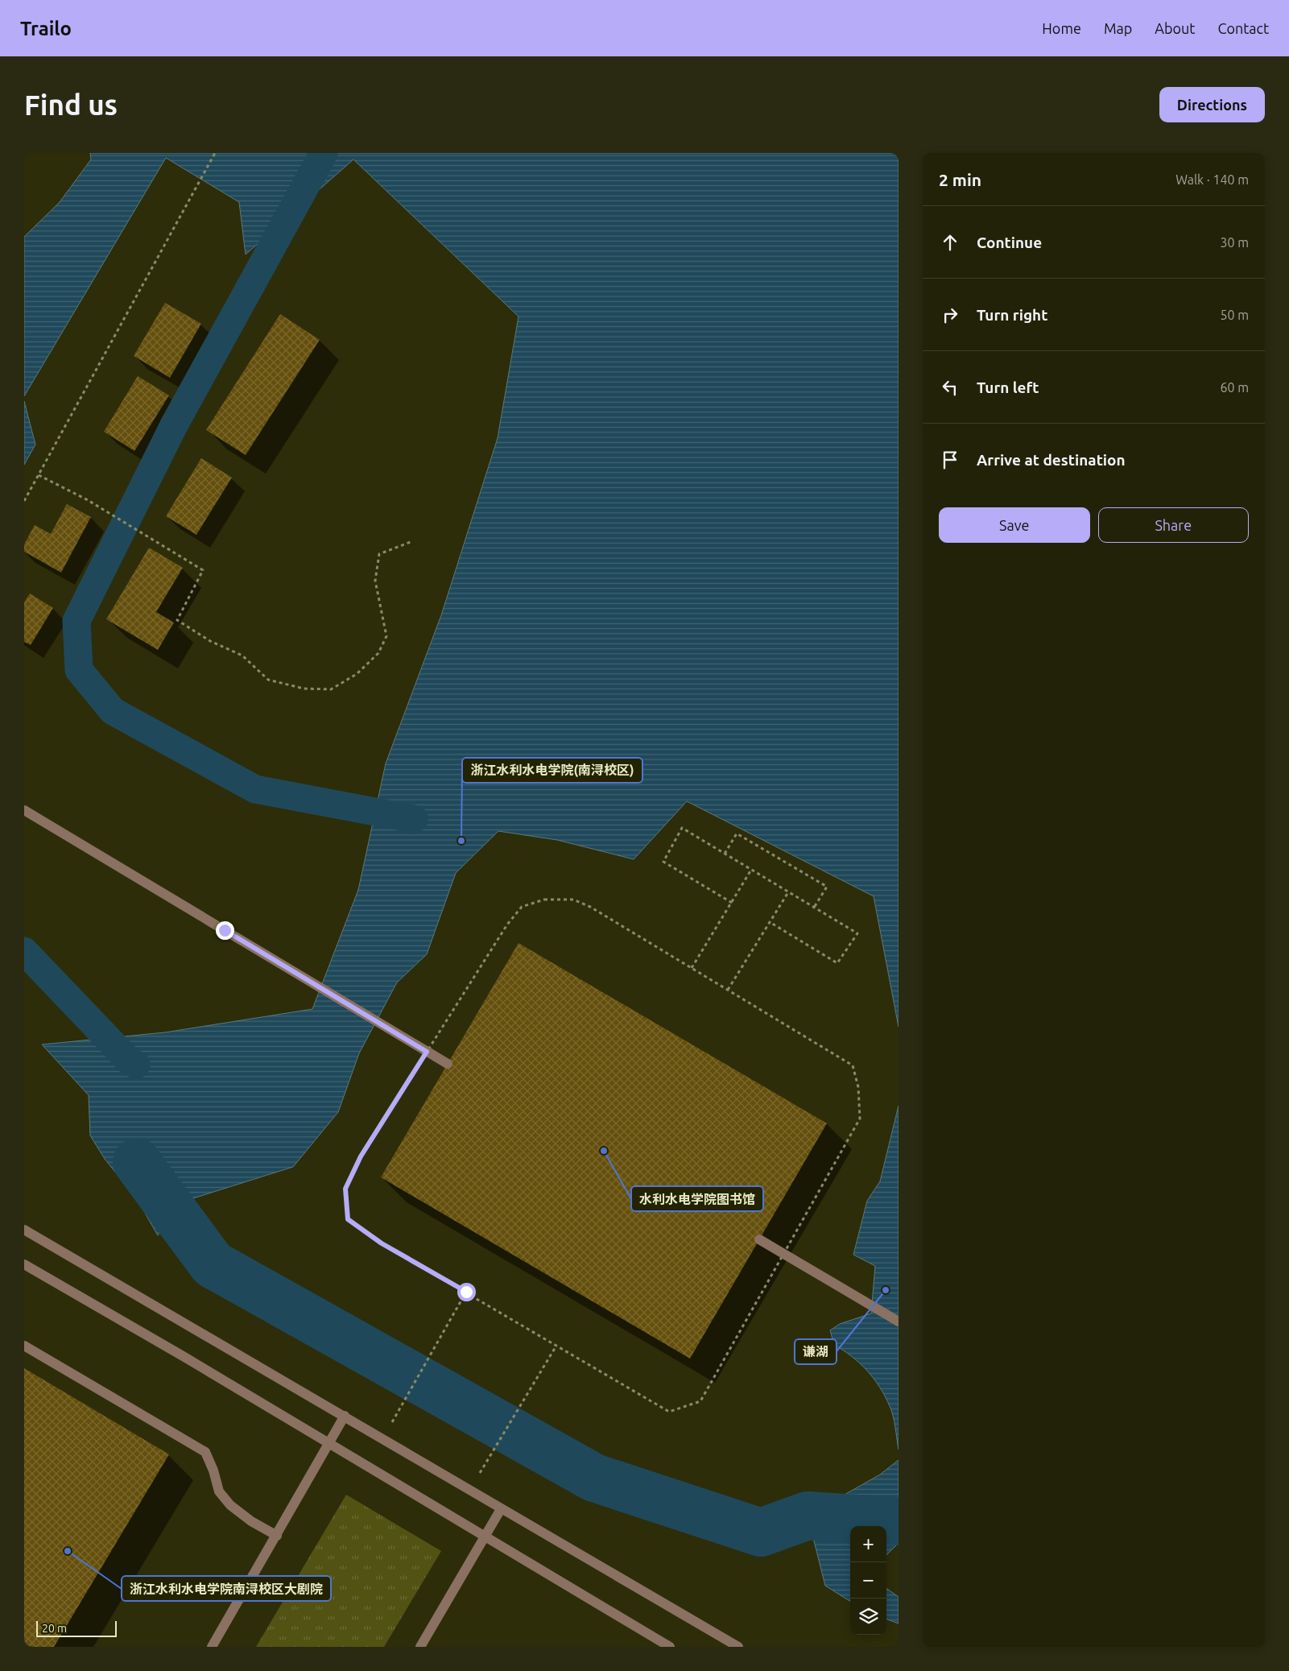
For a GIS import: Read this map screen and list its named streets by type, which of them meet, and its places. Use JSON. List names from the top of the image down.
{
  "places": [
    "浙江水利水电学院(南浔校区)",
    "水利水电学院图书馆",
    "谦湖",
    "浙江水利水电学院南浔校区大剧院"
  ],
  "scale_bar": "20 m",
  "page": {
    "header": "Trailo",
    "nav": [
      "Home",
      "Map",
      "About",
      "Contact"
    ],
    "buttons": [
      "Directions",
      ["Save", "Share"]
    ],
    "title": "Find us",
    "heading": ["2 min", "Walk · 140 m"],
    "list": [
      ["Continue", "30 m"],
      ["Turn right", "50 m"],
      ["Turn left", "60 m"],
      "Arrive at destination"
    ],
    "map_buttons": ["+", "−"],
    "scale": "20 m"
  }
}
